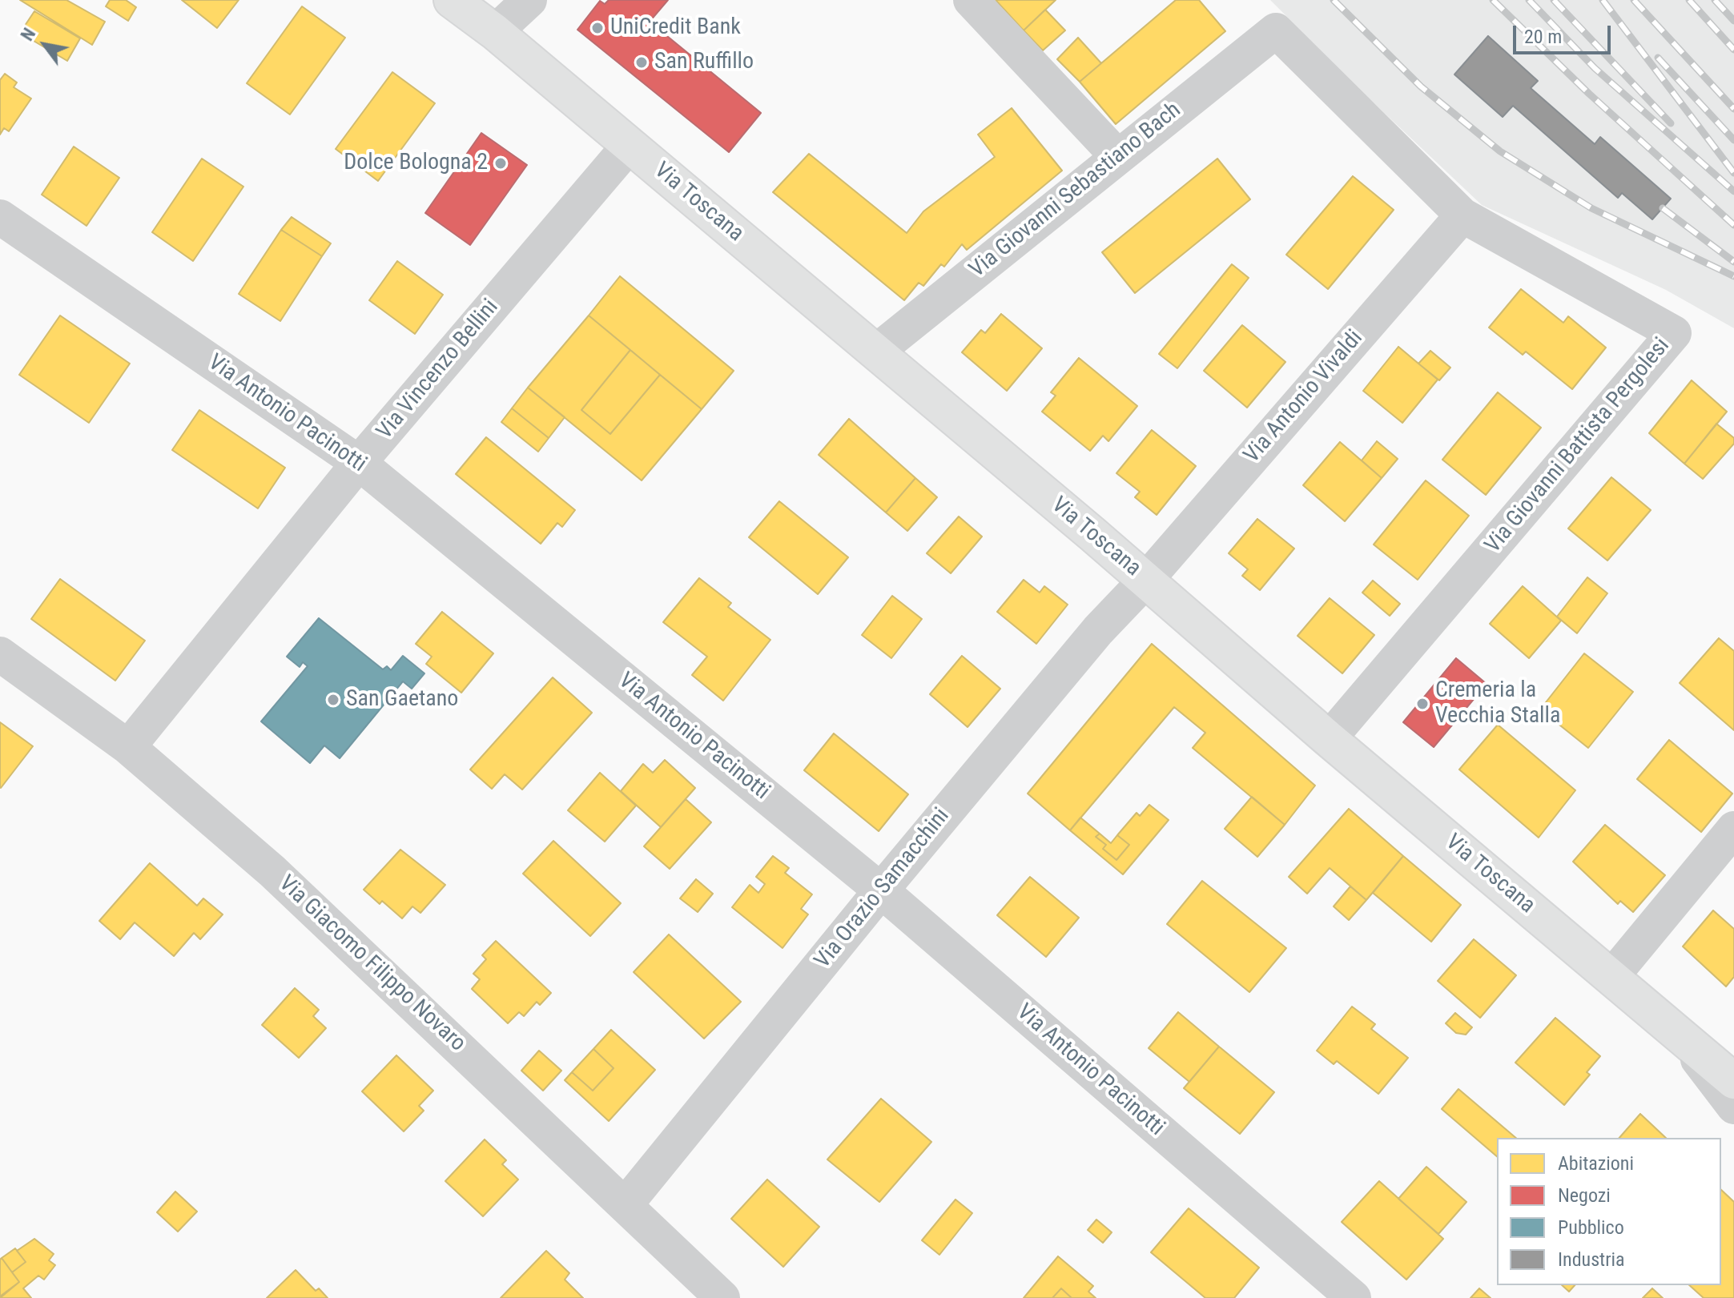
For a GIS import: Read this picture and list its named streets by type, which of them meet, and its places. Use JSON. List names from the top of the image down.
{
  "streets": {
    "main road": ["Via Toscana"],
    "street": [
      "Via Giovanni Sebastiano Bach",
      "Via Vincenzo Bellini",
      "Via Antonio Vivaldi",
      "Via Antonio Pacinotti",
      "Via Giovanni Battista Pergolesi",
      "Via Orazio Samacchini",
      "Via Giacomo Filippo Novaro"
    ]
  },
  "crossings": [
    ["Via Giovanni Sebastiano Bach", "Via Toscana"],
    ["Via Giovanni Sebastiano Bach", "Via Giovanni Battista Pergolesi"],
    ["Via Toscana", "Via Vincenzo Bellini"],
    ["Via Toscana", "Via Antonio Vivaldi"],
    ["Via Toscana", "Via Giovanni Battista Pergolesi"],
    ["Via Toscana", "Via Orazio Samacchini"],
    ["Via Vincenzo Bellini", "Via Antonio Pacinotti"],
    ["Via Vincenzo Bellini", "Via Giacomo Filippo Novaro"],
    ["Via Antonio Vivaldi", "Via Giovanni Battista Pergolesi"],
    ["Via Antonio Vivaldi", "Via Orazio Samacchini"],
    ["Via Antonio Pacinotti", "Via Orazio Samacchini"],
    ["Via Orazio Samacchini", "Via Giacomo Filippo Novaro"]
  ],
  "places": [
    "UniCredit Bank",
    "San Ruffillo",
    "Dolce Bologna 2",
    "San Gaetano",
    "Cremeria la Vecchia Stalla"
  ],
  "legend": [
    "Abitazioni",
    "Negozi",
    "Pubblico",
    "Industria"
  ],
  "scale_bar": "20 m",
  "north": "top left"
}
